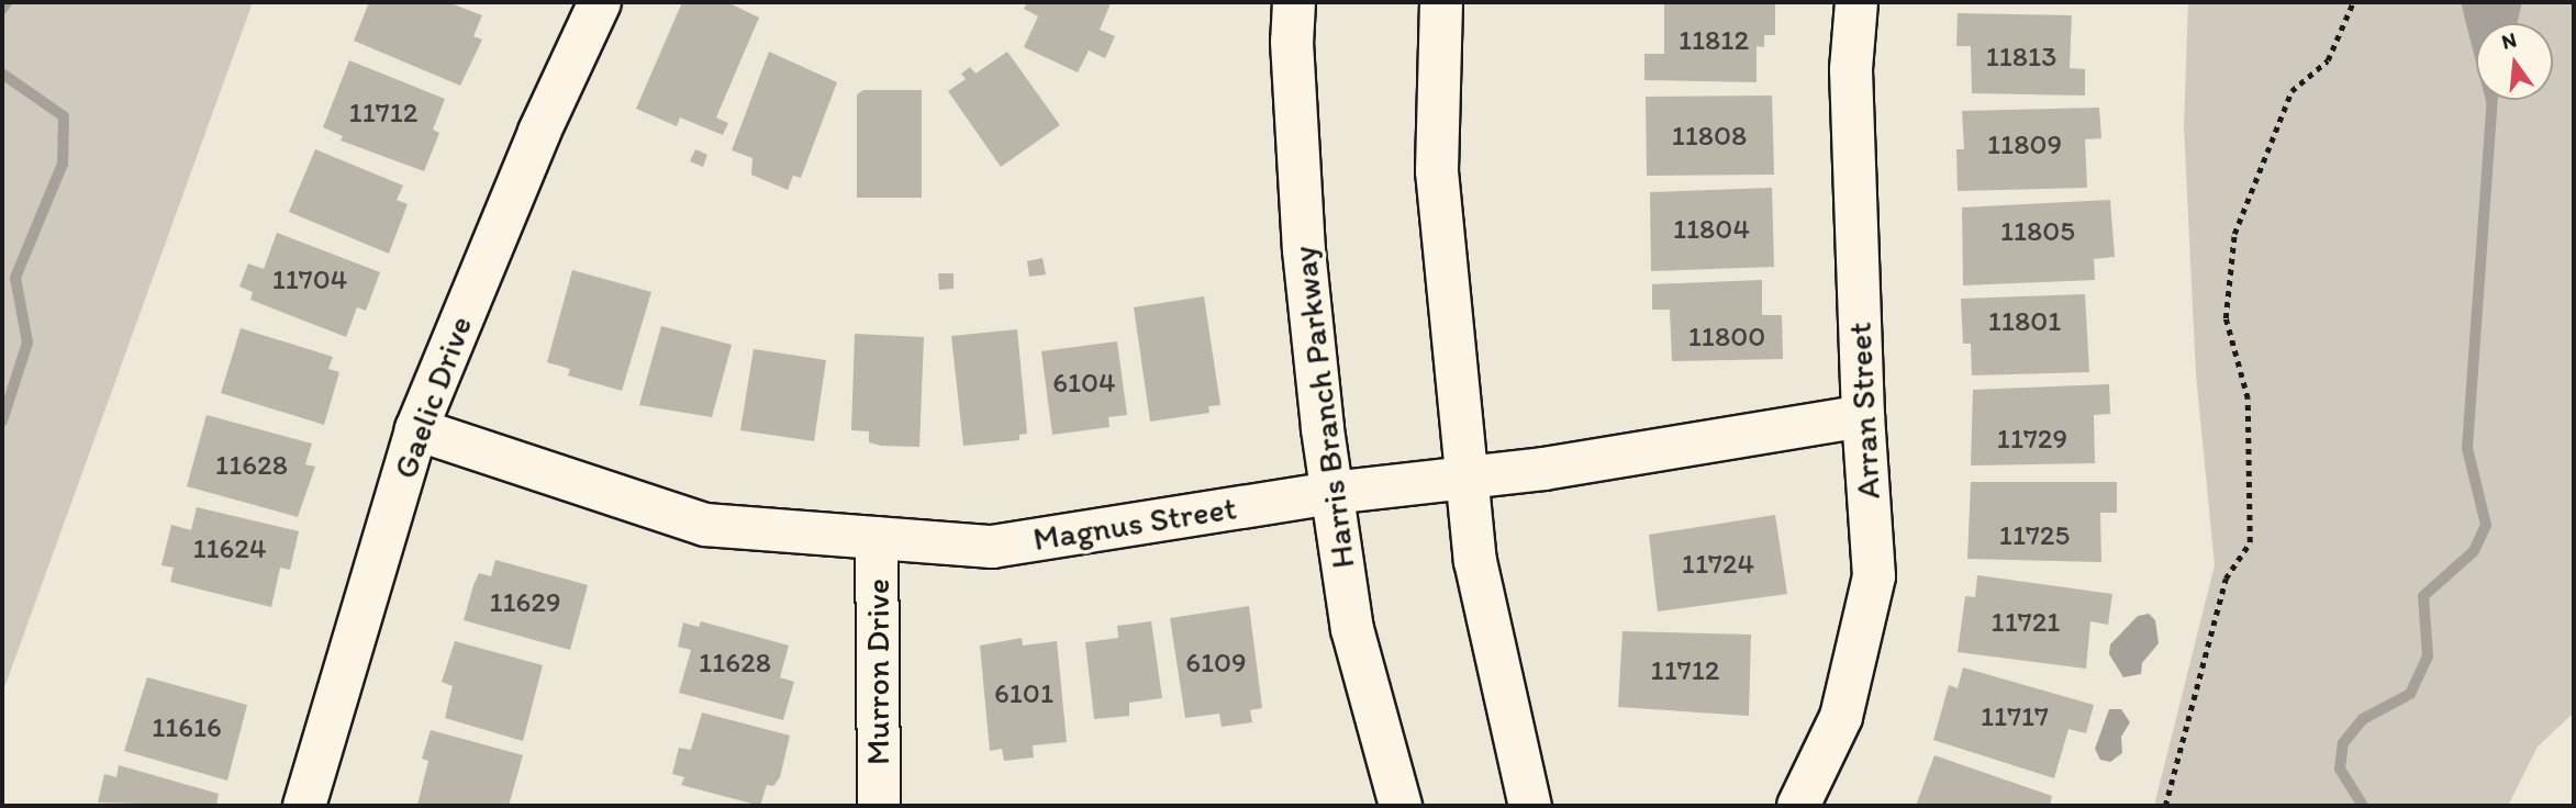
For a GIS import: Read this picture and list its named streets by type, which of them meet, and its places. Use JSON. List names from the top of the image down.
{
  "streets": {
    "street": [
      "Gaelic Drive",
      "Harris Branch Parkway",
      "Arran Street",
      "Magnus Street",
      "Murron Drive"
    ]
  },
  "crossings": [
    ["Gaelic Drive", "Magnus Street"],
    ["Harris Branch Parkway", "Magnus Street"],
    ["Arran Street", "Magnus Street"],
    ["Magnus Street", "Murron Drive"]
  ],
  "house_numbers": [
    "11812",
    "11813",
    "11712",
    "11808",
    "11809",
    "11804",
    "11805",
    "11704",
    "11801",
    "11800",
    "6104",
    "11729",
    "11628",
    "11725",
    "11624",
    "11724",
    "11629",
    "11721",
    "11628",
    "6109",
    "11712",
    "6101",
    "11717",
    "11616"
  ],
  "north": "top"
}
